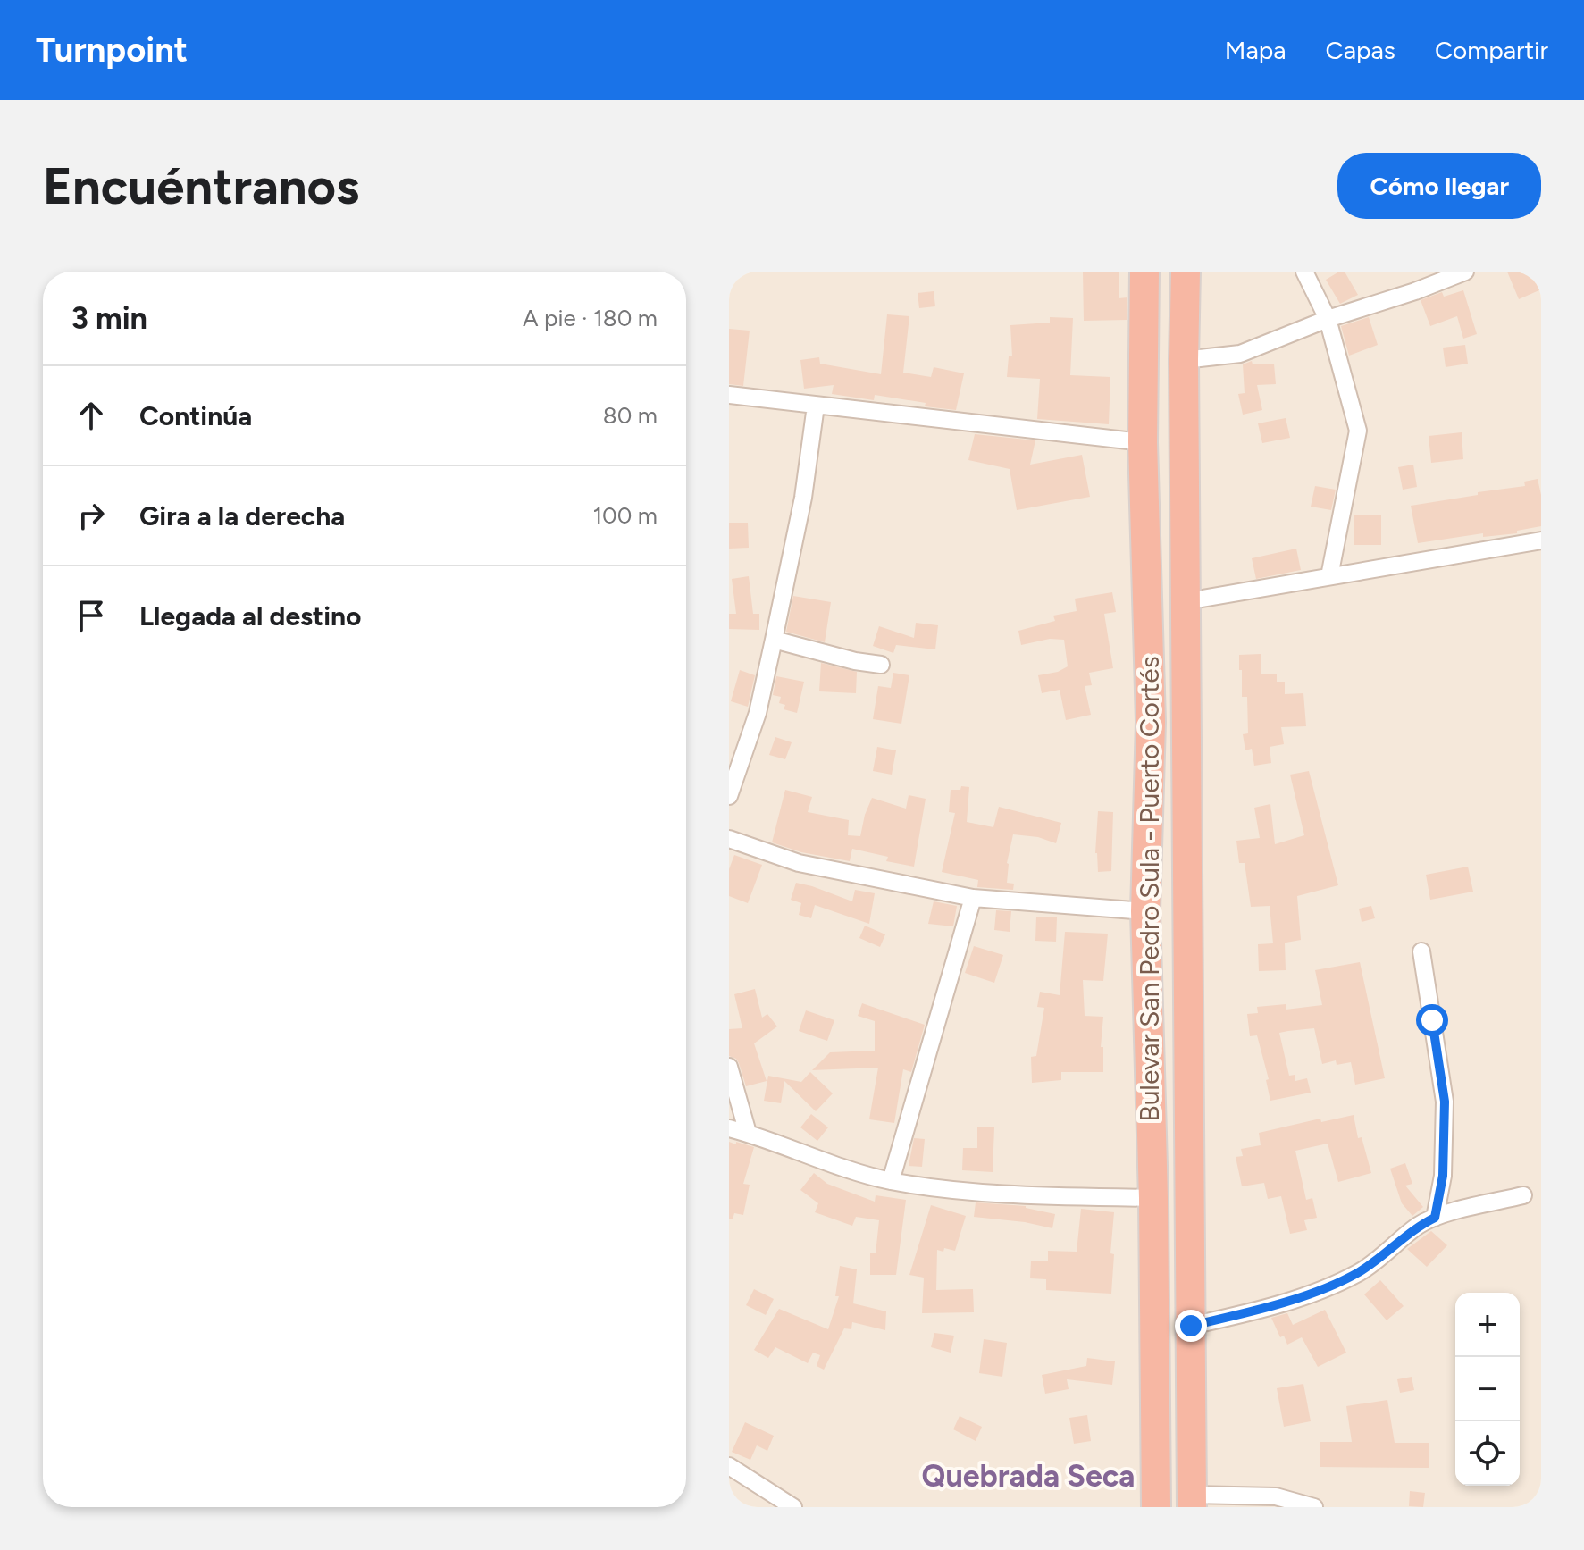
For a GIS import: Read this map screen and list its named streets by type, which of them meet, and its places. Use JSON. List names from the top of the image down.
{
  "streets": {
    "highway": ["Bulevar San Pedro Sula - Puerto Cortés"]
  },
  "districts": ["Quebrada Seca"],
  "page": {
    "header": "Turnpoint",
    "nav": ["Mapa", "Capas", "Compartir"],
    "buttons": "Cómo llegar",
    "title": "Encuéntranos",
    "heading": ["3 min", "A pie · 180 m"],
    "list": [
      ["Continúa", "80 m"],
      ["Gira a la derecha", "100 m"],
      "Llegada al destino"
    ],
    "map_buttons": ["+", "−"]
  }
}
